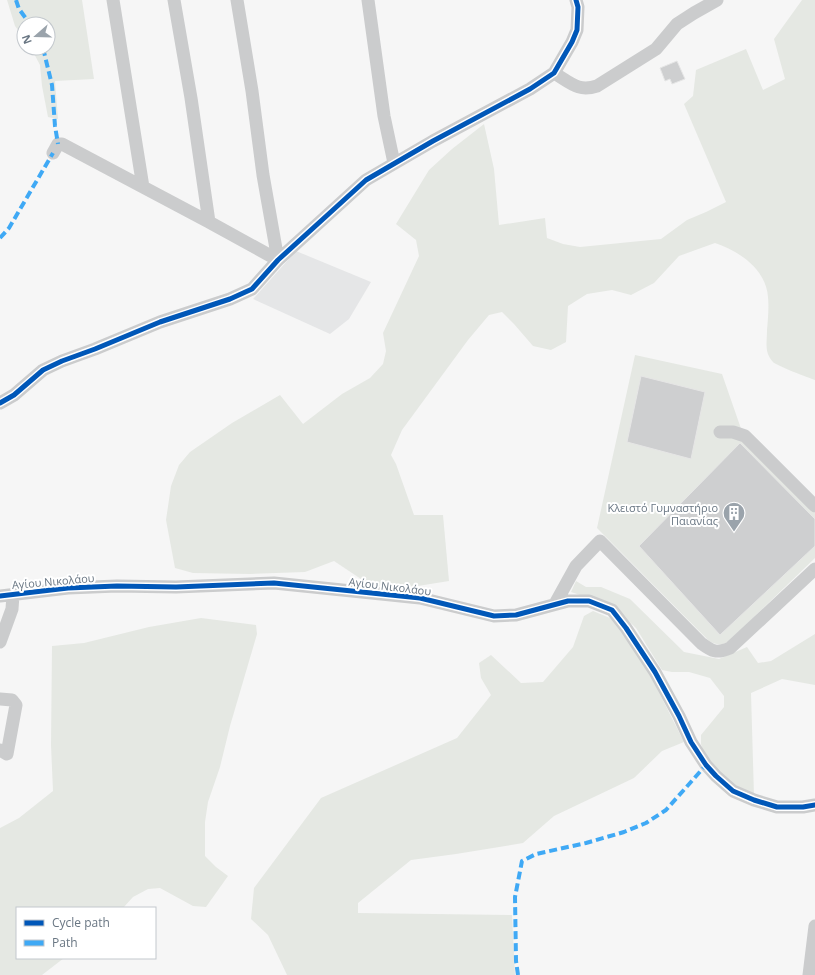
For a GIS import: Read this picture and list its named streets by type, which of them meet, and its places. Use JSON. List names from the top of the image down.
{
  "streets": {
    "street": ["Αγίου Νικολάου"]
  },
  "places": {
    "building": ["Κλειστό Γυμναστήριο Παιανίας"]
  },
  "legend": ["Cycle path", "Path"],
  "north": "left"
}
